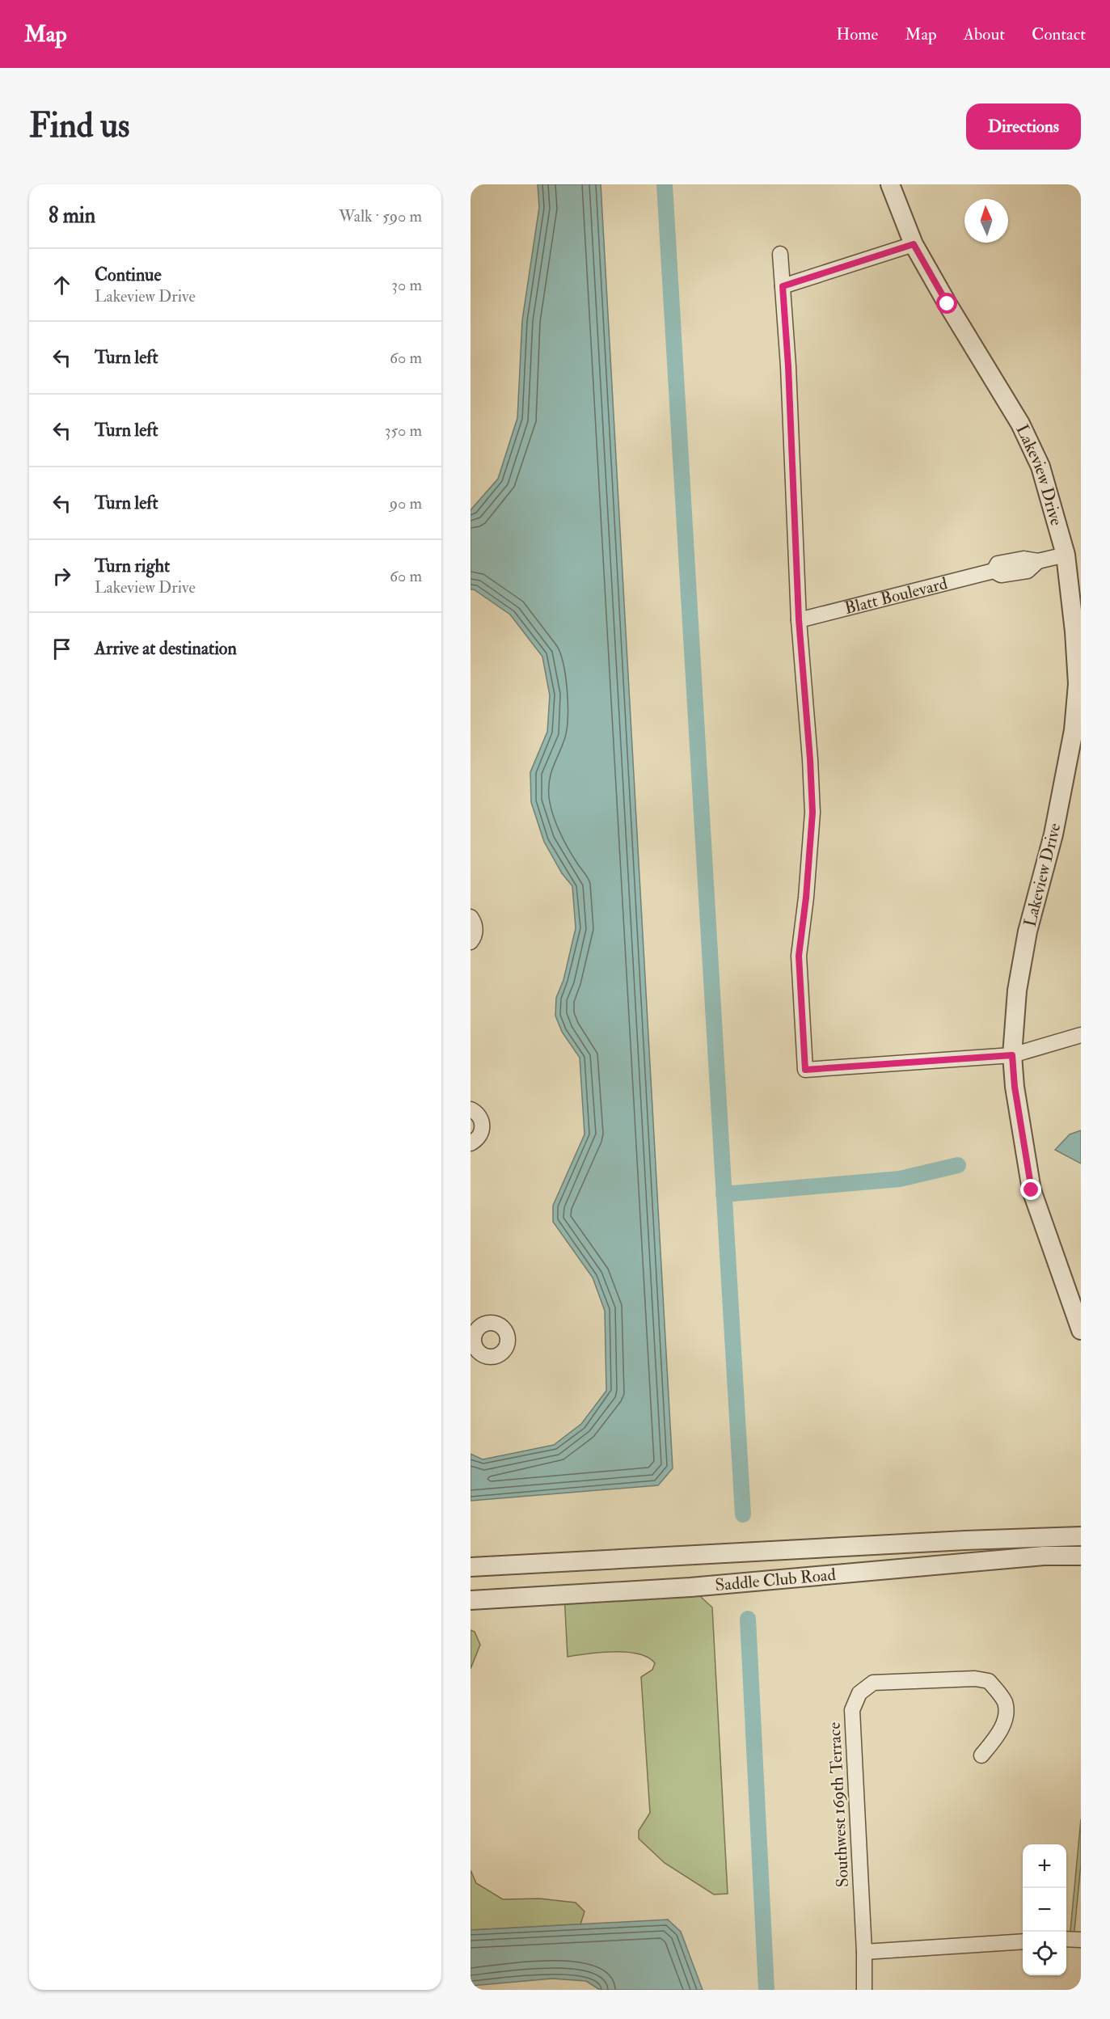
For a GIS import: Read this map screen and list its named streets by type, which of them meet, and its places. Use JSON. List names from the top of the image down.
{
  "streets": {
    "street": [
      "Lakeview Drive",
      "Blatt Boulevard",
      "Saddle Club Road",
      "Southwest 169th Terrace"
    ]
  },
  "crossings": [
    ["Lakeview Drive", "Blatt Boulevard"]
  ],
  "north": "top",
  "page": {
    "header": "Map",
    "nav": [
      "Home",
      "Map",
      "About",
      "Contact"
    ],
    "buttons": "Directions",
    "title": "Find us",
    "heading": ["8 min", "Walk · 590 m"],
    "list": [
      ["Continue", "Lakeview Drive", "30 m"],
      ["Turn left", "60 m"],
      ["Turn left", "350 m"],
      ["Turn left", "90 m"],
      ["Turn right", "Lakeview Drive", "60 m"],
      "Arrive at destination"
    ],
    "map_buttons": ["+", "−"]
  }
}
